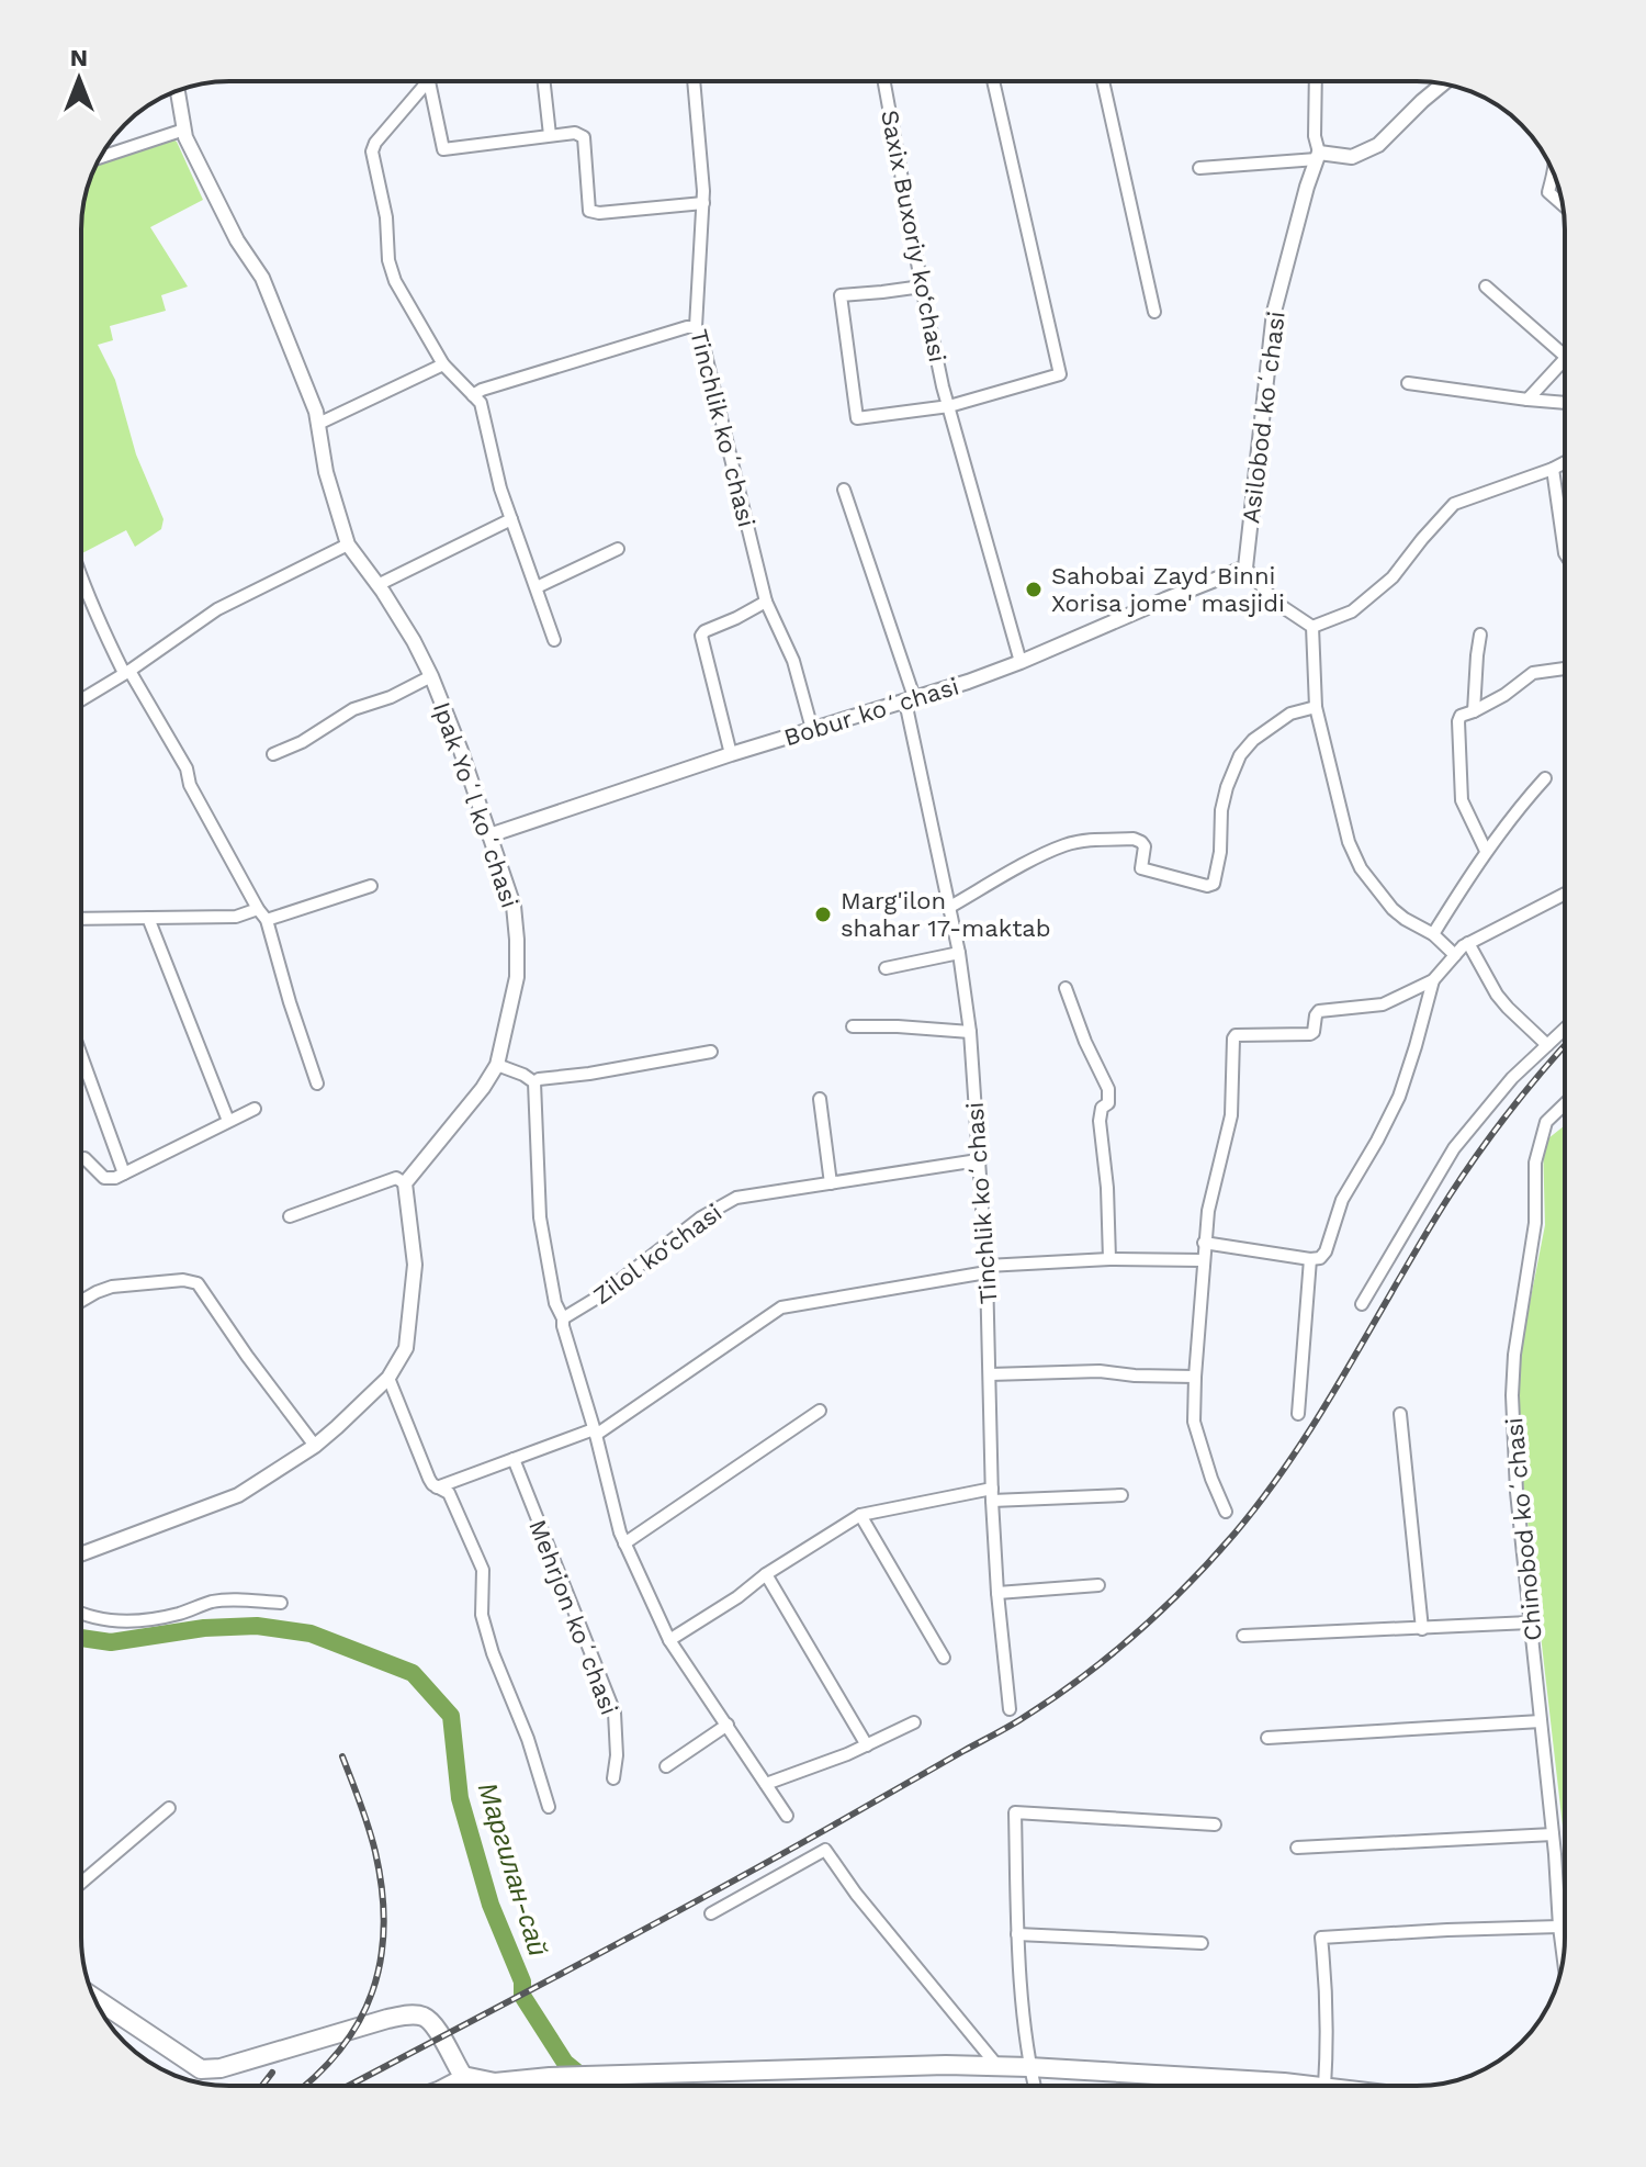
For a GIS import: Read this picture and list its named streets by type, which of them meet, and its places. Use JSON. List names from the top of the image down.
{
  "streets": {
    "street": [
      "Saxix Buxoriy ko‘chasi",
      "Asilobod koʻchasi",
      "Tinchlik koʻchasi",
      "Bobur koʻchasi",
      "Ipak Yoʻl koʻchasi",
      "Zilol ko‘chasi",
      "Chinobod koʻchasi",
      "Mehrjon koʻchasi"
    ]
  },
  "crossings": [
    ["Saxix Buxoriy ko‘chasi", "Bobur koʻchasi"],
    ["Asilobod koʻchasi", "Bobur koʻchasi"],
    ["Tinchlik koʻchasi", "Bobur koʻchasi"],
    ["Tinchlik koʻchasi", "Zilol ko‘chasi"],
    ["Bobur koʻchasi", "Ipak Yoʻl koʻchasi"]
  ],
  "water": ["Маргилан-сай"],
  "places": ["Sahobai Zayd Binni Xorisa jome' masjidi", "Marg'ilon shahar 17-maktab"],
  "north": "top"
}
